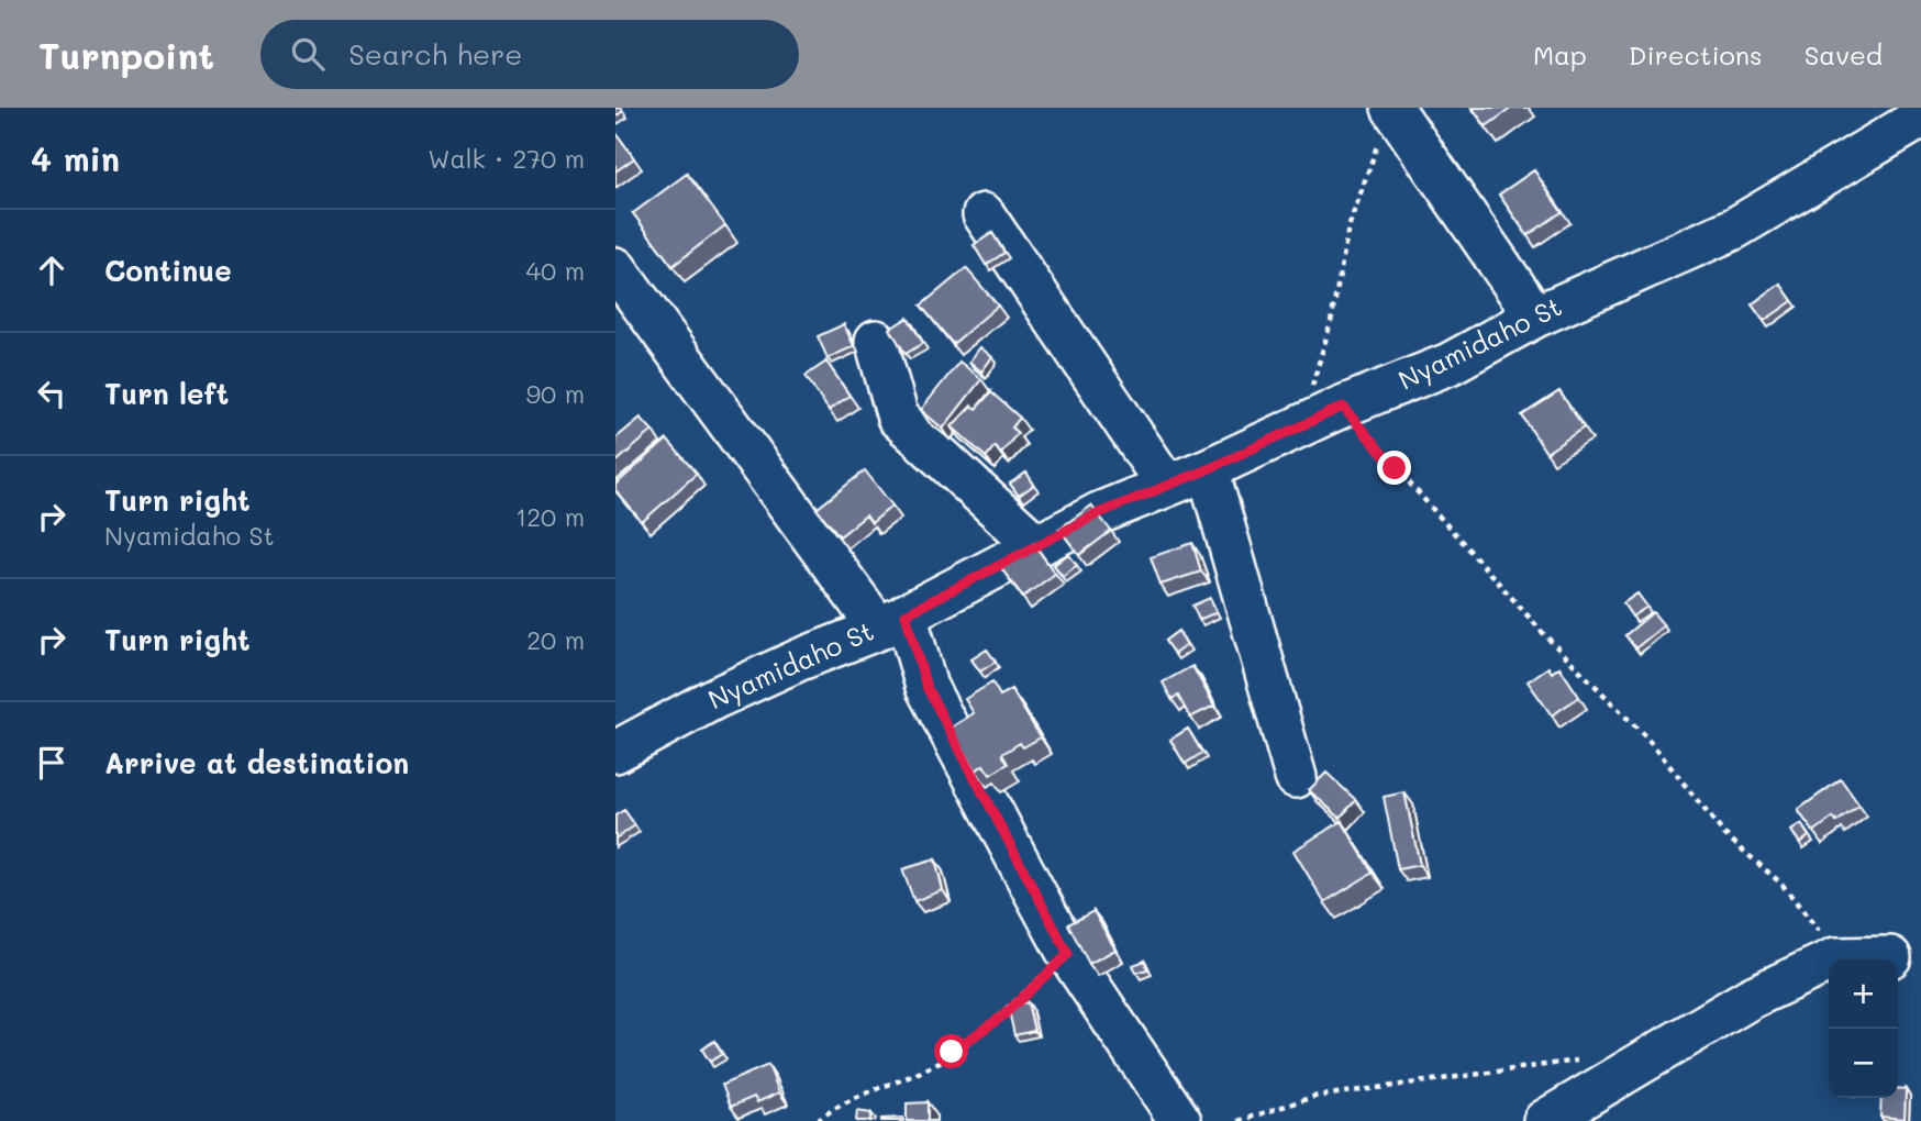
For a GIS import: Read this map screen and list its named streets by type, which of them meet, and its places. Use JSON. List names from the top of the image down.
{
  "streets": {
    "street": ["Nyamidaho St"]
  },
  "page": {
    "header": "Turnpoint",
    "search": "Search here",
    "nav": ["Map", "Directions", "Saved"],
    "heading": ["4 min", "Walk · 270 m"],
    "list": [
      ["Continue", "40 m"],
      ["Turn left", "90 m"],
      ["Turn right", "Nyamidaho St", "120 m"],
      ["Turn right", "20 m"],
      "Arrive at destination"
    ],
    "map_buttons": ["+", "−"]
  }
}
